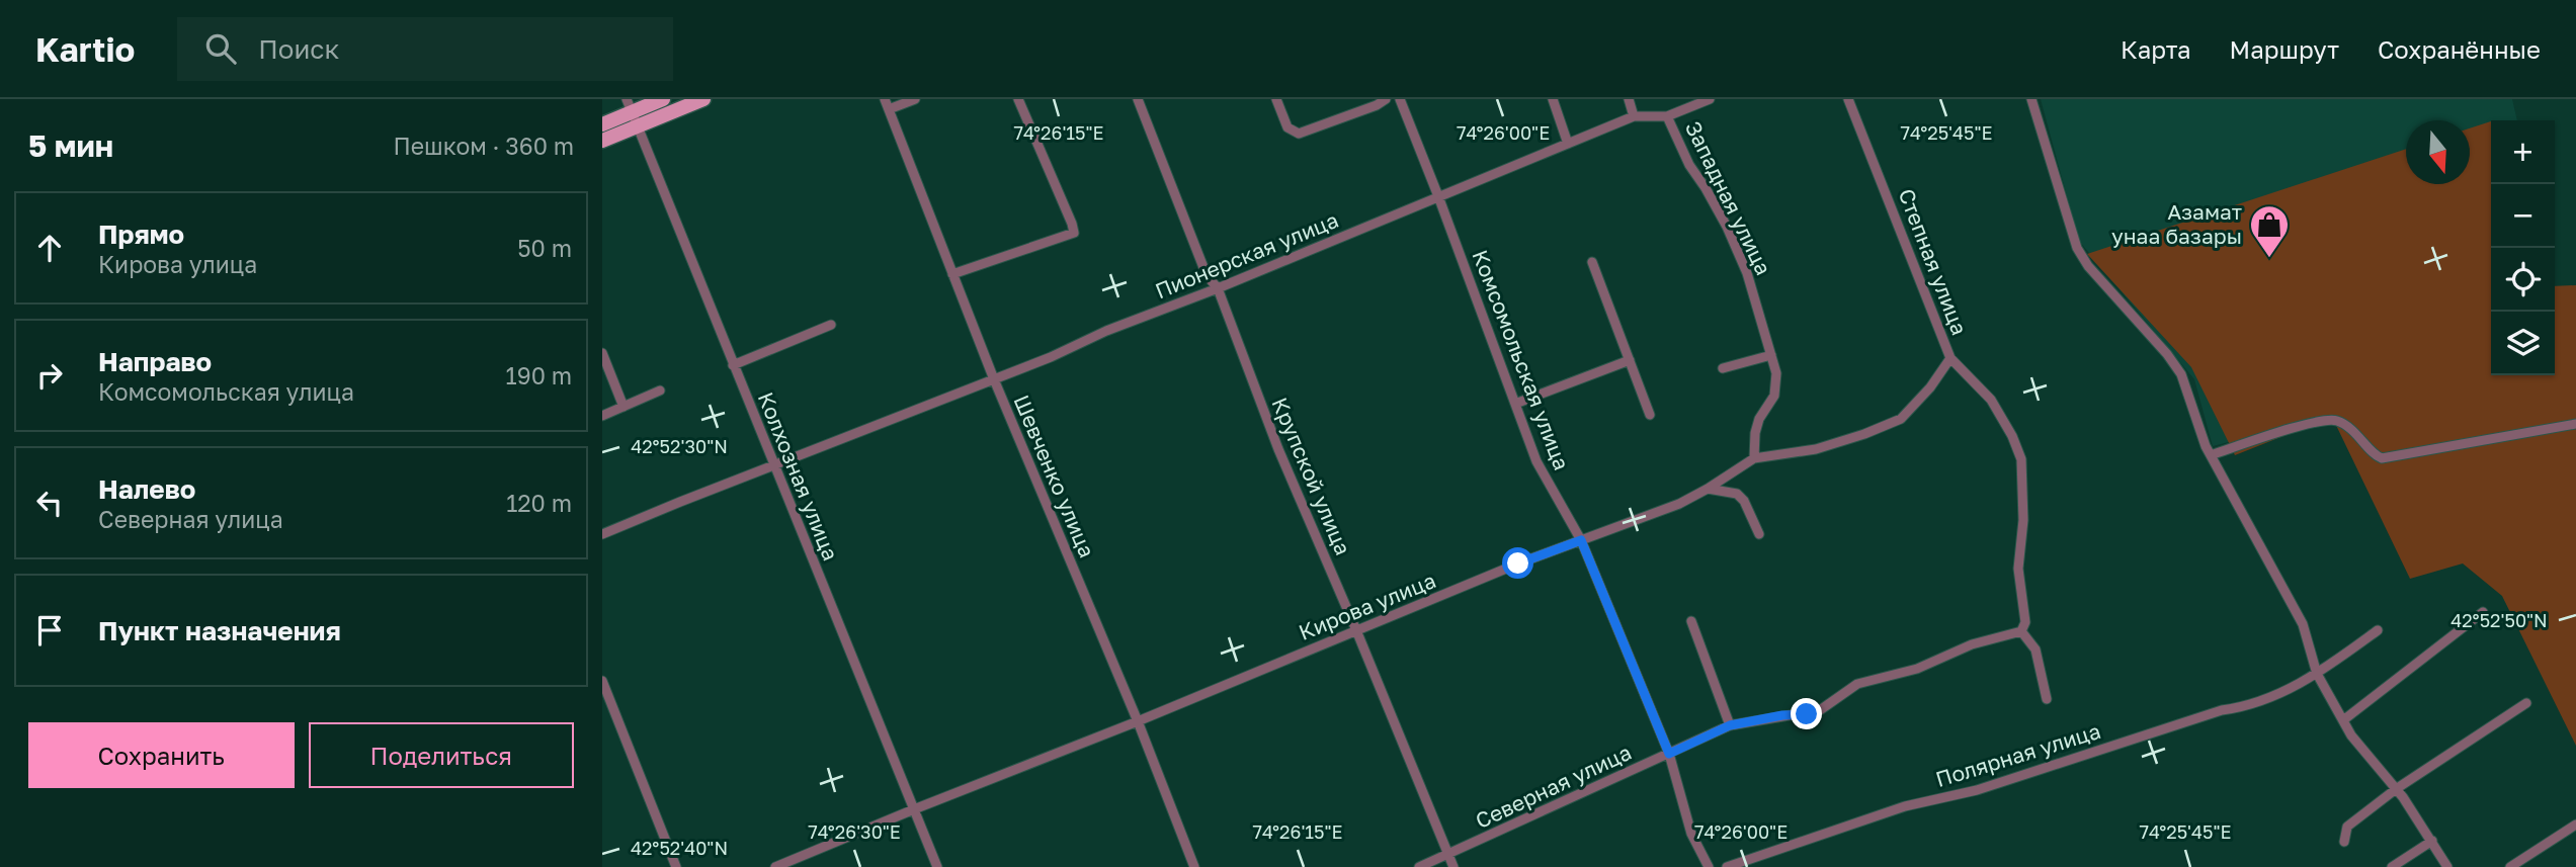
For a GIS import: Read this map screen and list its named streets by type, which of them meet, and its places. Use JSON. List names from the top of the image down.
{
  "streets": {
    "street": [
      "Западная улица",
      "Пионерская улица",
      "Степная улица",
      "Комсомольская улица",
      "Колхозная улица",
      "Шевченко улица",
      "Крупской улица",
      "Кирова улица",
      "Полярная улица",
      "Северная улица"
    ]
  },
  "crossings": [
    ["Западная улица", "Пионерская улица"],
    ["Западная улица", "Кирова улица"],
    ["Пионерская улица", "Комсомольская улица"],
    ["Пионерская улица", "Колхозная улица"],
    ["Пионерская улица", "Шевченко улица"],
    ["Пионерская улица", "Крупской улица"],
    ["Степная улица", "Кирова улица"],
    ["Степная улица", "Северная улица"],
    ["Комсомольская улица", "Кирова улица"],
    ["Комсомольская улица", "Северная улица"],
    ["Колхозная улица", "Кирова улица"],
    ["Шевченко улица", "Кирова улица"],
    ["Крупской улица", "Кирова улица"],
    ["Крупской улица", "Северная улица"]
  ],
  "places": {
    "shop": ["Азамат унаа базары"]
  },
  "north": "bottom",
  "page": {
    "header": "Kartio",
    "search": "Поиск",
    "nav": ["Карта", "Маршрут", "Сохранённые"],
    "heading": ["5 мин", "Пешком · 360 m"],
    "map_buttons": ["+", "−"],
    "list": [
      ["Прямо", "Кирова улица", "50 m"],
      ["Направо", "Комсомольская улица", "190 m"],
      ["Налево", "Северная улица", "120 m"],
      "Пункт назначения"
    ],
    "buttons": ["Сохранить", "Поделиться"]
  },
  "coordinates": [
    "74°26'15\"E",
    "74°26'00\"E",
    "74°25'45\"E",
    "42°52'30\"N",
    "42°52'50\"N",
    "74°26'30\"E",
    "42°52'40\"N"
  ]
}
